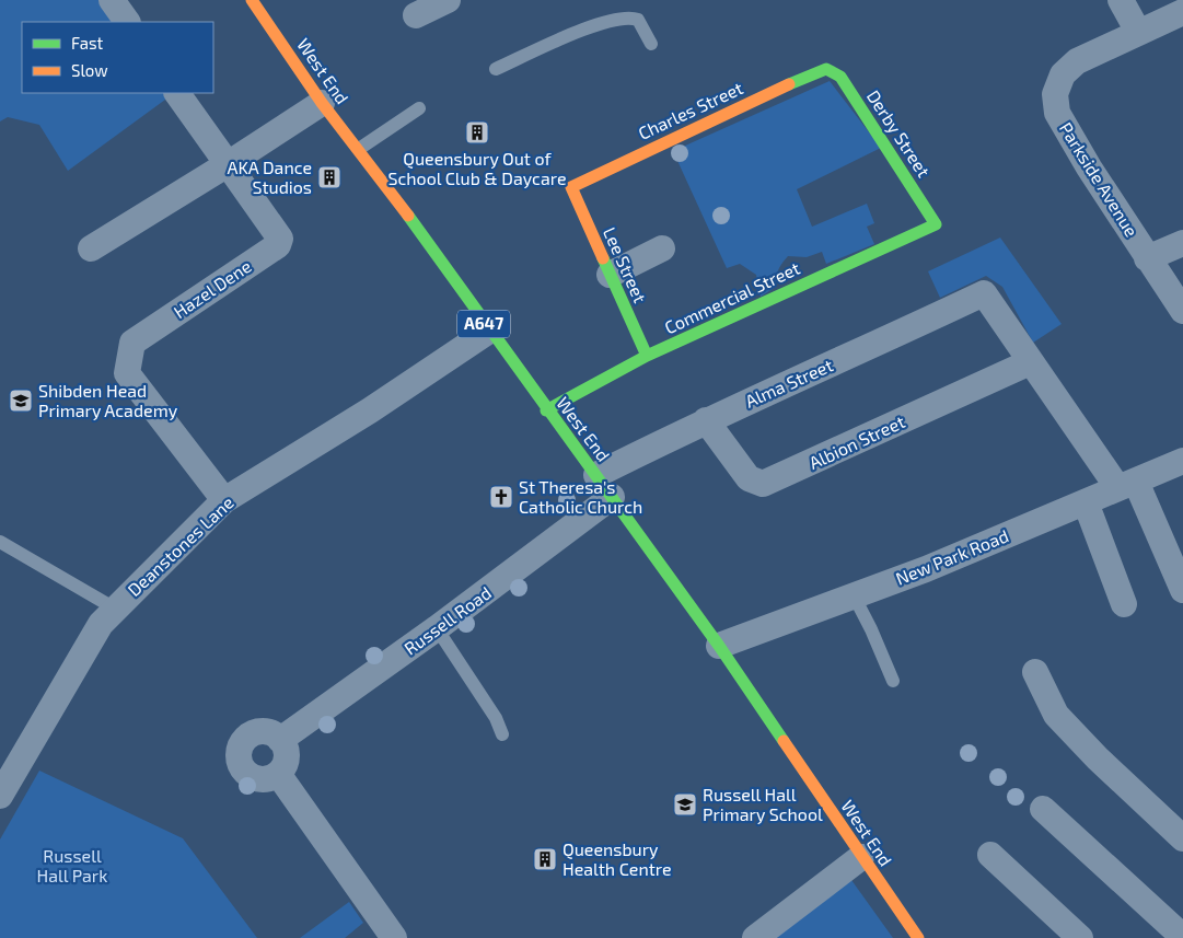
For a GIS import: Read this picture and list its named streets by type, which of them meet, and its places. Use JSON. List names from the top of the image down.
{
  "streets": {
    "main road": [
      "West End",
      "Charles Street",
      "Derby Street",
      "Lee Street",
      "Commercial Street",
      "A647"
    ],
    "street": [
      "Parkside Avenue",
      "Hazel Dene",
      "Alma Street",
      "Albion Street",
      "Deanstones Lane",
      "New Park Road",
      "Russell Road"
    ]
  },
  "crossings": [
    ["West End", "Commercial Street"],
    ["West End", "Alma Street"],
    ["West End", "Deanstones Lane"],
    ["West End", "New Park Road"],
    ["West End", "Russell Road"],
    ["Charles Street", "Derby Street"],
    ["Charles Street", "Lee Street"],
    ["Derby Street", "Commercial Street"],
    ["Lee Street", "Commercial Street"],
    ["Hazel Dene", "Deanstones Lane"],
    ["Alma Street", "Albion Street"]
  ],
  "parks": ["Russell Hall Park"],
  "places": {
    "building": ["Queensbury Out of School Club & Daycare", "AKA Dance Studios", "Queensbury Health Centre"],
    "school or university": ["Shibden Head Primary Academy", "Russell Hall Primary School"],
    "church": ["St Theresa's Catholic Church"]
  },
  "legend": ["Fast", "Slow"]
}
